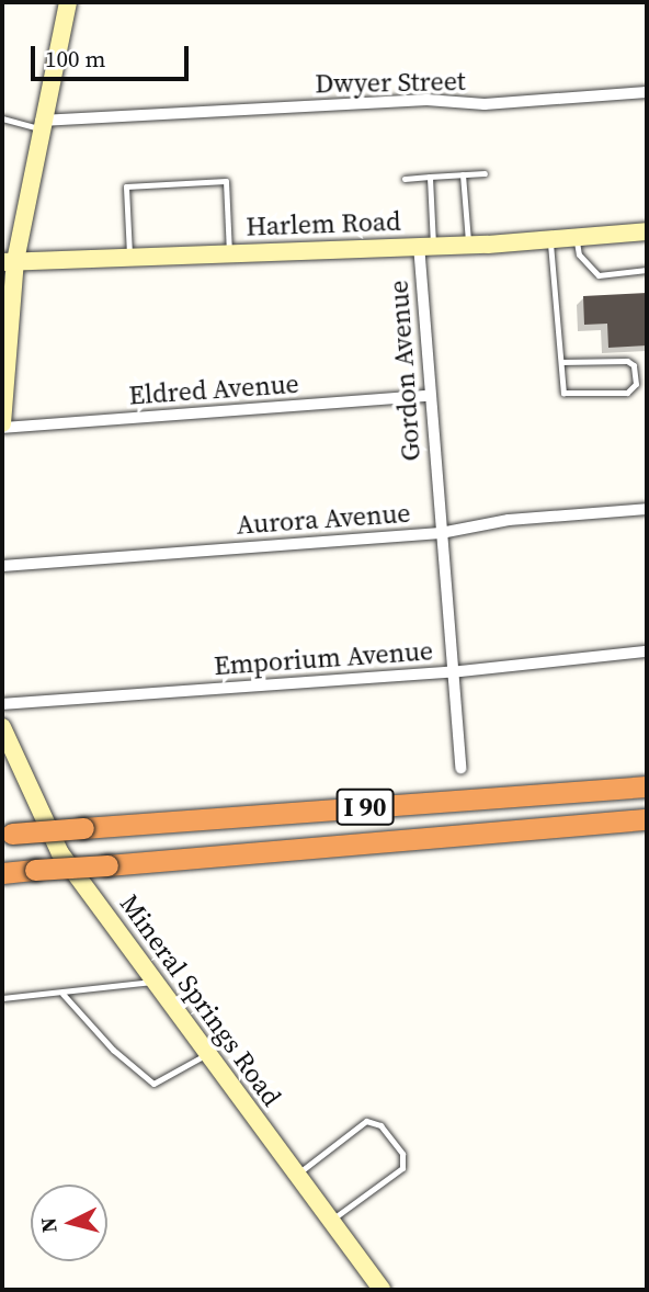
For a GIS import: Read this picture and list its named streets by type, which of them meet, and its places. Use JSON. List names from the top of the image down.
{
  "streets": {
    "highway": ["I 90"],
    "street": [
      "Dwyer Street",
      "Harlem Road",
      "Gordon Avenue",
      "Eldred Avenue",
      "Aurora Avenue",
      "Emporium Avenue",
      "Mineral Springs Road"
    ]
  },
  "crossings": [
    ["Harlem Road", "Gordon Avenue"],
    ["Gordon Avenue", "Eldred Avenue"],
    ["Gordon Avenue", "Aurora Avenue"],
    ["Gordon Avenue", "Emporium Avenue"]
  ],
  "scale_bar": "100 m",
  "north": "left"
}
